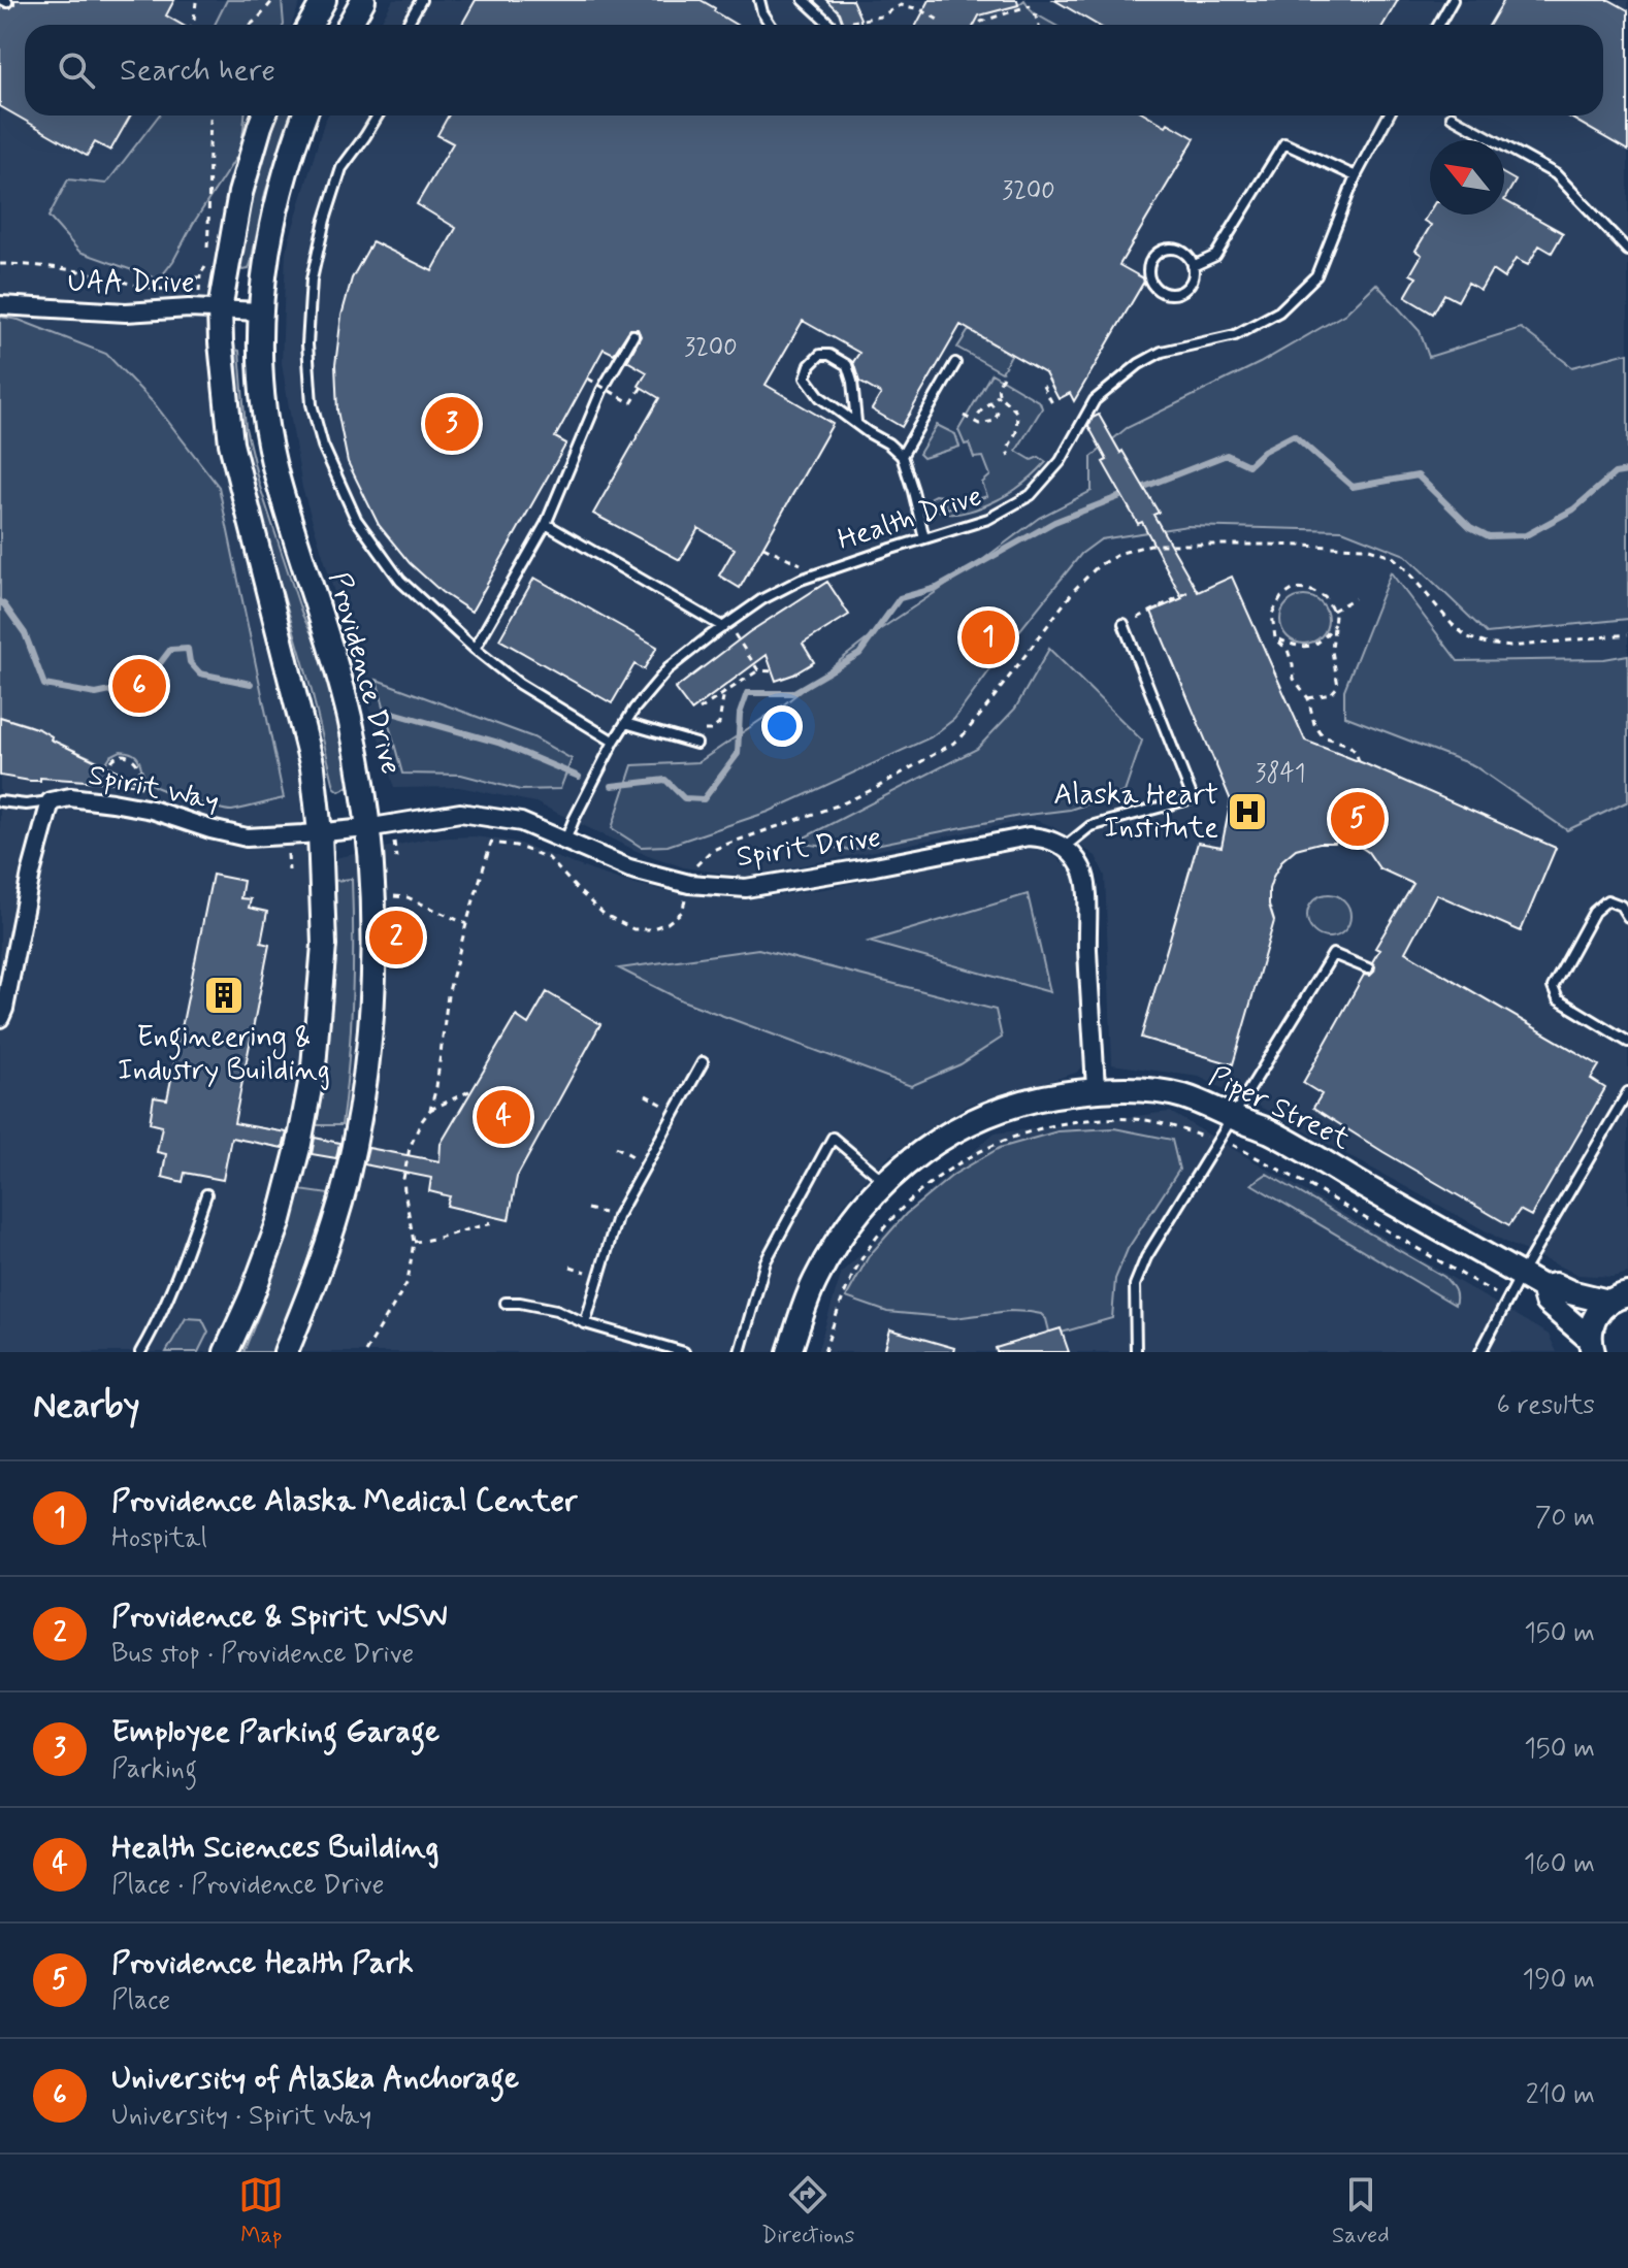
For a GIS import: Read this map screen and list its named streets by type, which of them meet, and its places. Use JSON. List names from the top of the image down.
{
  "streets": {
    "main road": ["Providence Drive", "Piper Street"],
    "street": ["UAA Drive", "Spirit Way", "Spirit Drive"],
    "lane": ["Health Drive"]
  },
  "crossings": [
    ["UAA Drive", "Providence Drive"],
    ["Health Drive", "Spirit Drive"],
    ["Providence Drive", "Spirit Drive"],
    ["Spirit Way", "Spirit Drive"]
  ],
  "places": {
    "hospital": ["Alaska Heart Institute"],
    "building": ["Engineering & Industry Building"]
  },
  "house_numbers": ["3200", "3200", "3841"],
  "north": "top left",
  "page": {
    "search": "Search here",
    "pins": [
      "3",
      "1",
      "6",
      "5",
      "2",
      "4"
    ],
    "heading": ["Nearby", "6 results"],
    "list": [
      {
        "mark": "1",
        "name": "Providence Alaska Medical Center",
        "note": "Hospital",
        "value": "70 m"
      },
      {
        "mark": "2",
        "name": "Providence & Spirit WSW",
        "note": "Bus stop · Providence Drive",
        "value": "150 m"
      },
      {
        "mark": "3",
        "name": "Employee Parking Garage",
        "note": "Parking",
        "value": "150 m"
      },
      {
        "mark": "4",
        "name": "Health Sciences Building",
        "note": "Place · Providence Drive",
        "value": "160 m"
      },
      {
        "mark": "5",
        "name": "Providence Health Park",
        "note": "Place",
        "value": "190 m"
      },
      {
        "mark": "6",
        "name": "University of Alaska Anchorage",
        "note": "University · Spirit Way",
        "value": "210 m"
      }
    ],
    "nav": ["Map", "Directions", "Saved"]
  }
}
